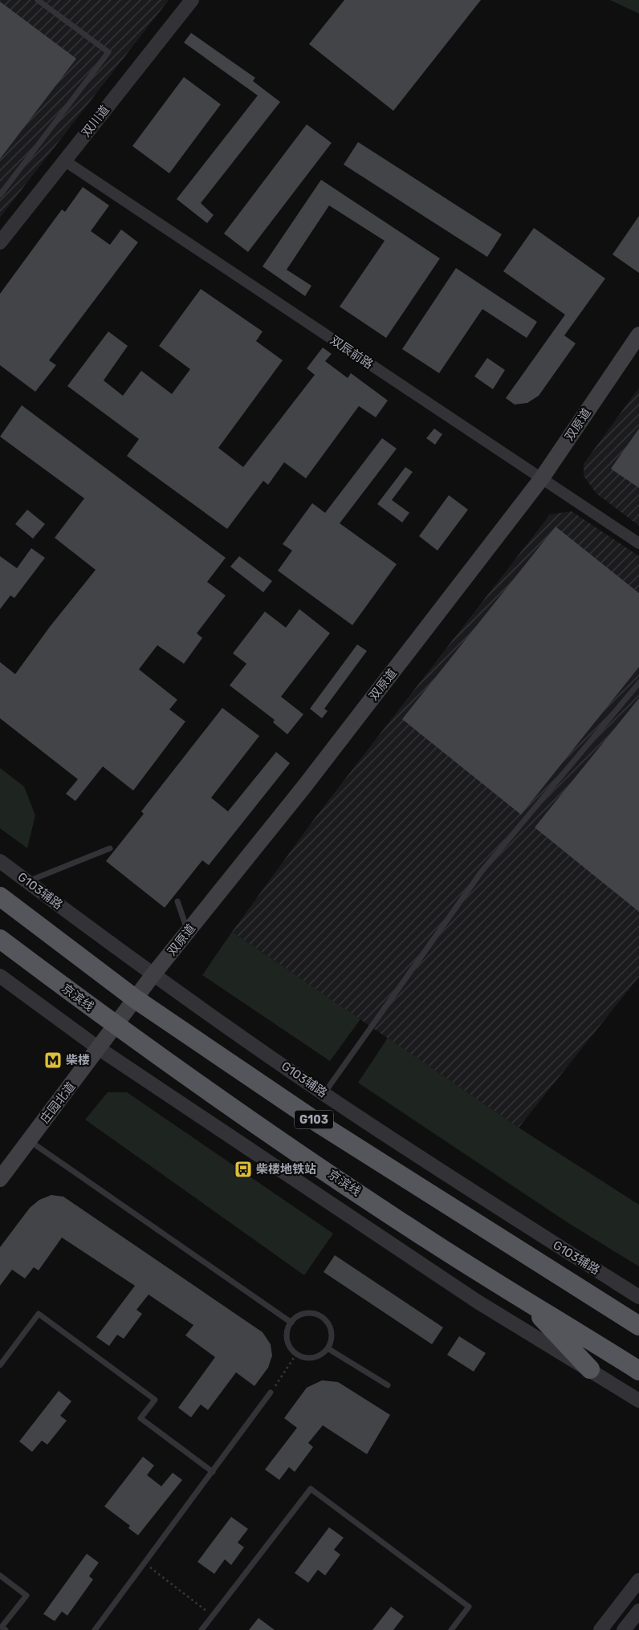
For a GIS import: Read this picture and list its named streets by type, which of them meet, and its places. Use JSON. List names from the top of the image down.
{
  "streets": {
    "highway": ["京滨线", "G103"],
    "main road": ["双原道", "庄园北道"],
    "street": ["双川道", "双辰前路", "G103辅路"]
  },
  "crossings": [
    ["双川道", "双辰前路"],
    ["双辰前路", "双原道"],
    ["双原道", "G103辅路"],
    ["双原道", "京滨线"],
    ["双原道", "庄园北道"],
    ["双原道", "G103"],
    ["京滨线", "庄园北道"]
  ],
  "places": {
    "metro station": ["柴楼"],
    "bus stop": ["柴楼地铁站"]
  }
}
